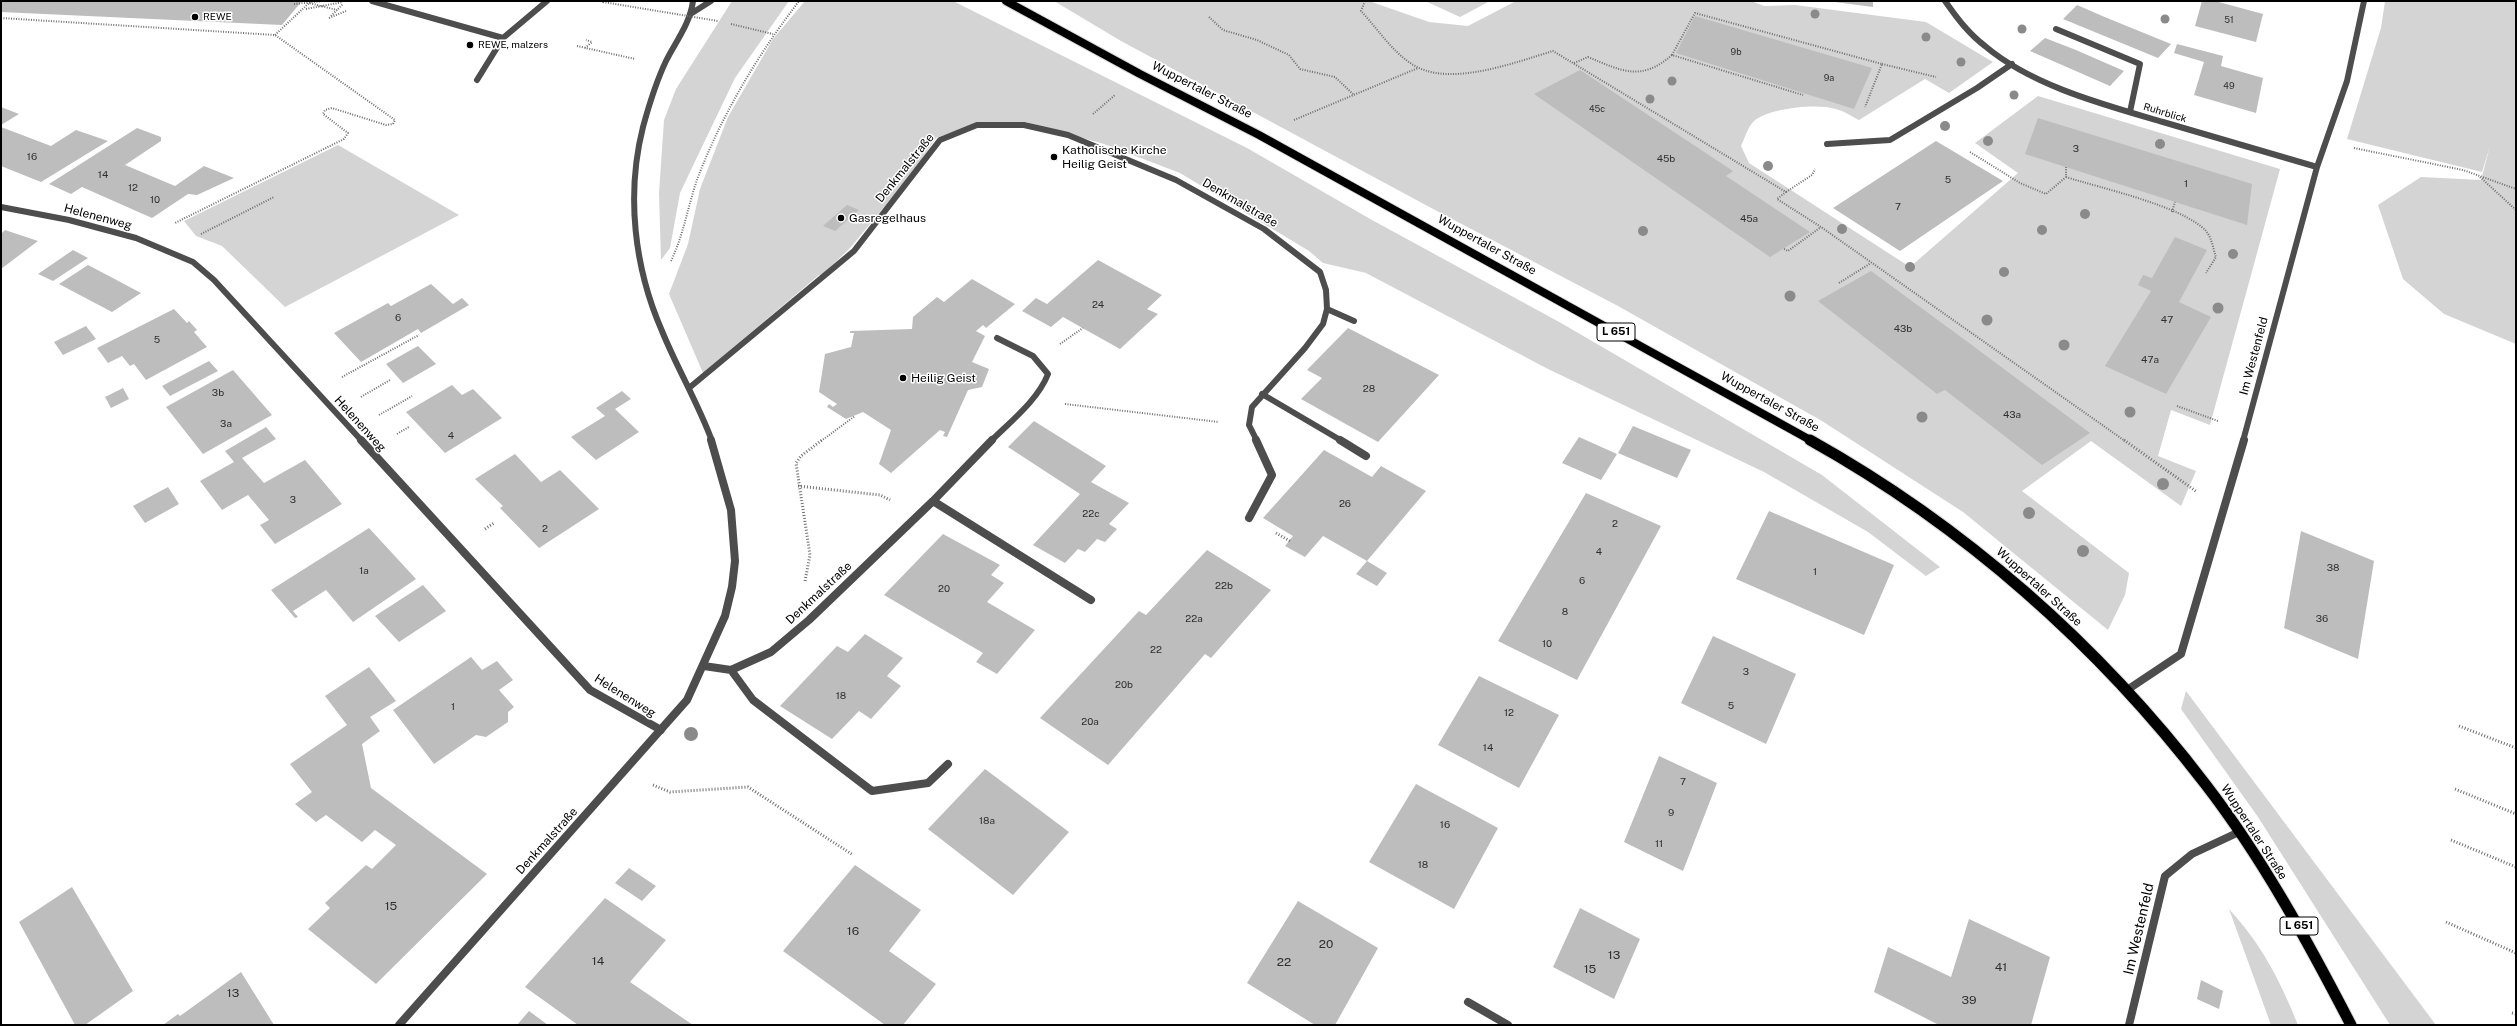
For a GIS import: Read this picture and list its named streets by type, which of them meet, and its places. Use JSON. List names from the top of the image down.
{
  "streets": {
    "main road": ["Wuppertaler Straße", "L 651"],
    "street": [
      "Ruhrblick",
      "Denkmalstraße",
      "Helenenweg",
      "Im Westenfeld"
    ]
  },
  "crossings": [
    ["Wuppertaler Straße", "Im Westenfeld"],
    ["Ruhrblick", "Im Westenfeld"],
    ["Denkmalstraße", "Helenenweg"]
  ],
  "places": [
    "REWE",
    "REWE, malzers",
    "Katholische Kirche Heilig Geist",
    "Gasregelhaus",
    "Heilig Geist"
  ],
  "house_numbers": [
    "51",
    "9b",
    "9a",
    "49",
    "45c",
    "3",
    "16",
    "45b",
    "14",
    "5",
    "1",
    "12",
    "10",
    "7",
    "45a",
    "24",
    "6",
    "47",
    "43b",
    "5",
    "47a",
    "28",
    "3b",
    "43a",
    "3a",
    "4",
    "3",
    "26",
    "22c",
    "2",
    "2",
    "4",
    "38",
    "1a",
    "1",
    "6",
    "22b",
    "20",
    "8",
    "22a",
    "36",
    "10",
    "22",
    "3",
    "20b",
    "18",
    "5",
    "1",
    "12",
    "20a",
    "14",
    "7",
    "9",
    "18a",
    "16",
    "11",
    "18",
    "15",
    "16",
    "20",
    "13",
    "14",
    "22",
    "41",
    "15",
    "13",
    "39"
  ]
}
